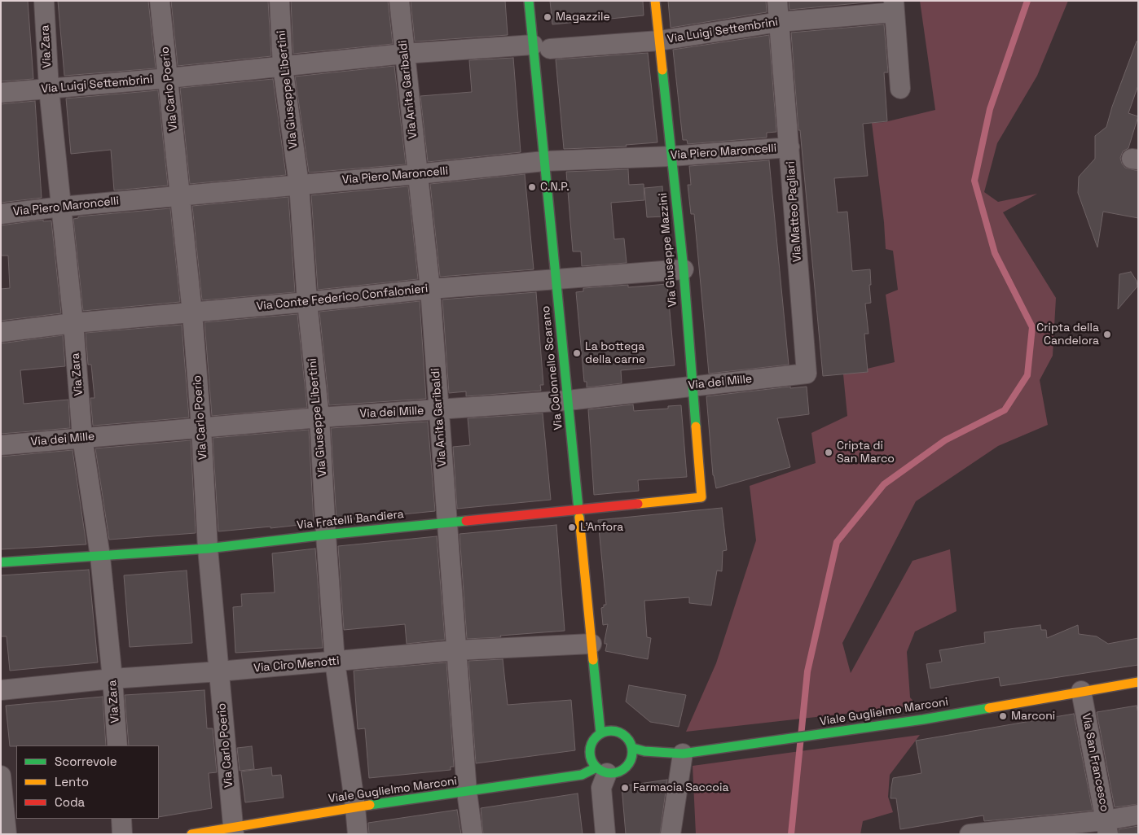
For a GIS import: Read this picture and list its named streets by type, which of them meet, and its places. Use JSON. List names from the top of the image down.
{
  "streets": {
    "street": [
      "Via Luigi Settembrini",
      "Via Zara",
      "Via Carlo Poerio",
      "Via Giuseppe Libertini",
      "Via Anita Garibaldi",
      "Via Piero Maroncelli",
      "Via Matteo Pagliari",
      "Via Giuseppe Mazzini",
      "Via Conte Federico Confalonieri",
      "Via Colonnello Scarano",
      "Via dei Mille",
      "Via Fratelli Bandiera",
      "Via Ciro Menotti",
      "Viale Guglielmo Marconi",
      "Via San Francesco"
    ]
  },
  "crossings": [
    ["Via Luigi Settembrini", "Via Zara"],
    ["Via Luigi Settembrini", "Via Carlo Poerio"],
    ["Via Luigi Settembrini", "Via Giuseppe Libertini"],
    ["Via Luigi Settembrini", "Via Anita Garibaldi"],
    ["Via Luigi Settembrini", "Via Matteo Pagliari"],
    ["Via Luigi Settembrini", "Via Giuseppe Mazzini"],
    ["Via Luigi Settembrini", "Via Colonnello Scarano"],
    ["Via Zara", "Via Piero Maroncelli"],
    ["Via Zara", "Via Conte Federico Confalonieri"],
    ["Via Zara", "Via dei Mille"],
    ["Via Zara", "Via Fratelli Bandiera"],
    ["Via Zara", "Via Ciro Menotti"],
    ["Via Carlo Poerio", "Via Piero Maroncelli"],
    ["Via Carlo Poerio", "Via Conte Federico Confalonieri"],
    ["Via Carlo Poerio", "Via dei Mille"],
    ["Via Carlo Poerio", "Via Fratelli Bandiera"],
    ["Via Carlo Poerio", "Via Ciro Menotti"],
    ["Via Carlo Poerio", "Viale Guglielmo Marconi"],
    ["Via Giuseppe Libertini", "Via Piero Maroncelli"],
    ["Via Giuseppe Libertini", "Via Conte Federico Confalonieri"],
    ["Via Giuseppe Libertini", "Via dei Mille"],
    ["Via Giuseppe Libertini", "Via Fratelli Bandiera"],
    ["Via Giuseppe Libertini", "Via Ciro Menotti"],
    ["Via Giuseppe Libertini", "Viale Guglielmo Marconi"],
    ["Via Anita Garibaldi", "Via Piero Maroncelli"],
    ["Via Anita Garibaldi", "Via Conte Federico Confalonieri"],
    ["Via Anita Garibaldi", "Via dei Mille"],
    ["Via Anita Garibaldi", "Via Fratelli Bandiera"],
    ["Via Anita Garibaldi", "Via Ciro Menotti"],
    ["Via Anita Garibaldi", "Viale Guglielmo Marconi"],
    ["Via Piero Maroncelli", "Via Matteo Pagliari"],
    ["Via Piero Maroncelli", "Via Giuseppe Mazzini"],
    ["Via Piero Maroncelli", "Via Colonnello Scarano"],
    ["Via Matteo Pagliari", "Via dei Mille"],
    ["Via Giuseppe Mazzini", "Via Conte Federico Confalonieri"],
    ["Via Giuseppe Mazzini", "Via dei Mille"],
    ["Via Giuseppe Mazzini", "Via Fratelli Bandiera"],
    ["Via Conte Federico Confalonieri", "Via Colonnello Scarano"],
    ["Via Colonnello Scarano", "Via dei Mille"],
    ["Via Colonnello Scarano", "Via Fratelli Bandiera"],
    ["Via Colonnello Scarano", "Via Ciro Menotti"],
    ["Via Colonnello Scarano", "Viale Guglielmo Marconi"],
    ["Viale Guglielmo Marconi", "Via San Francesco"]
  ],
  "places": [
    "Magazzile",
    "C.N.P.",
    "Cripta della Candelora",
    "La bottega della carne",
    "Cripta di San Marco",
    "L'Anfora",
    "Marconi",
    "Farmacia Saccoia"
  ],
  "legend": ["Scorrevole", "Lento", "Coda"]
}
